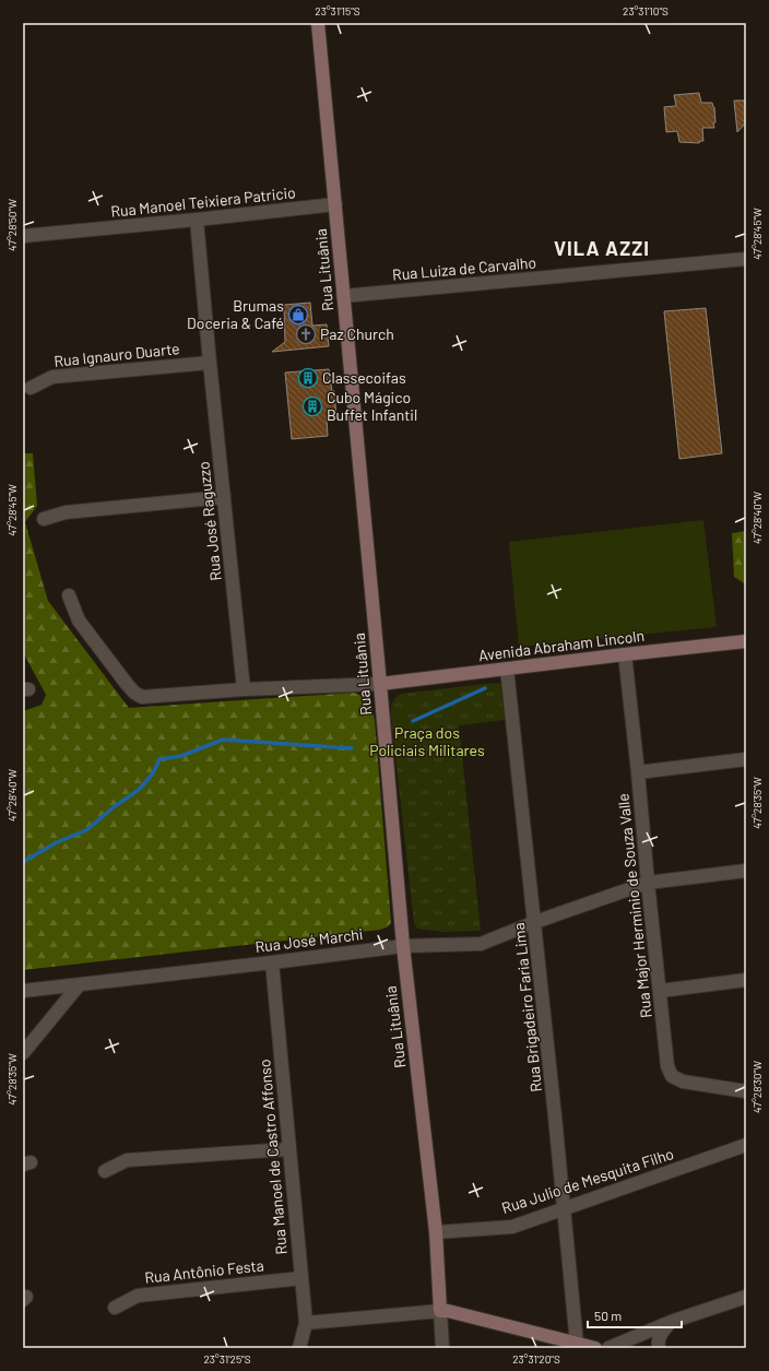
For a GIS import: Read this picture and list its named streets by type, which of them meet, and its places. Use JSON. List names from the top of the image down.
{
  "streets": {
    "street": [
      "Rua Manoel Teixiera Patricio",
      "Rua Luiza de Carvalho",
      "Rua Lituânia",
      "Rua Ignauro Duarte",
      "Rua José Raguzzo",
      "Avenida Abraham Lincoln",
      "Rua Major Herminio de Souza Valle",
      "Rua José Marchi",
      "Rua Brigadeiro Faria Lima",
      "Rua Manoel de Castro Affonso",
      "Rua Julio de Mesquita Filho",
      "Rua Antônio Festa"
    ]
  },
  "crossings": [
    ["Rua Manoel Teixiera Patricio", "Rua Lituânia"],
    ["Rua Manoel Teixiera Patricio", "Rua José Raguzzo"],
    ["Rua Luiza de Carvalho", "Rua Lituânia"],
    ["Rua Lituânia", "Avenida Abraham Lincoln"],
    ["Rua Lituânia", "Rua José Marchi"],
    ["Rua Lituânia", "Rua Julio de Mesquita Filho"],
    ["Rua Ignauro Duarte", "Rua José Raguzzo"],
    ["Avenida Abraham Lincoln", "Rua Major Herminio de Souza Valle"],
    ["Avenida Abraham Lincoln", "Rua Brigadeiro Faria Lima"],
    ["Rua Major Herminio de Souza Valle", "Rua José Marchi"],
    ["Rua José Marchi", "Rua Brigadeiro Faria Lima"],
    ["Rua José Marchi", "Rua Manoel de Castro Affonso"],
    ["Rua Brigadeiro Faria Lima", "Rua Julio de Mesquita Filho"],
    ["Rua Manoel de Castro Affonso", "Rua Antônio Festa"]
  ],
  "districts": ["VILA AZZI"],
  "parks": ["Praça dos Policiais Militares"],
  "places": {
    "shop": ["Brumas Doceria & Café"],
    "church": ["Paz Church"],
    "building": ["Classecoifas", "Cubo Mágico Buffet Infantil"]
  },
  "scale_bar": "50 m",
  "coordinates": [
    "23°31'15\"S",
    "23°31'10\"S",
    "47°28'50\"W",
    "47°28'45\"W",
    "47°28'40\"W",
    "47°28'35\"W",
    "47°28'30\"W",
    "23°31'25\"S",
    "23°31'20\"S"
  ]
}
